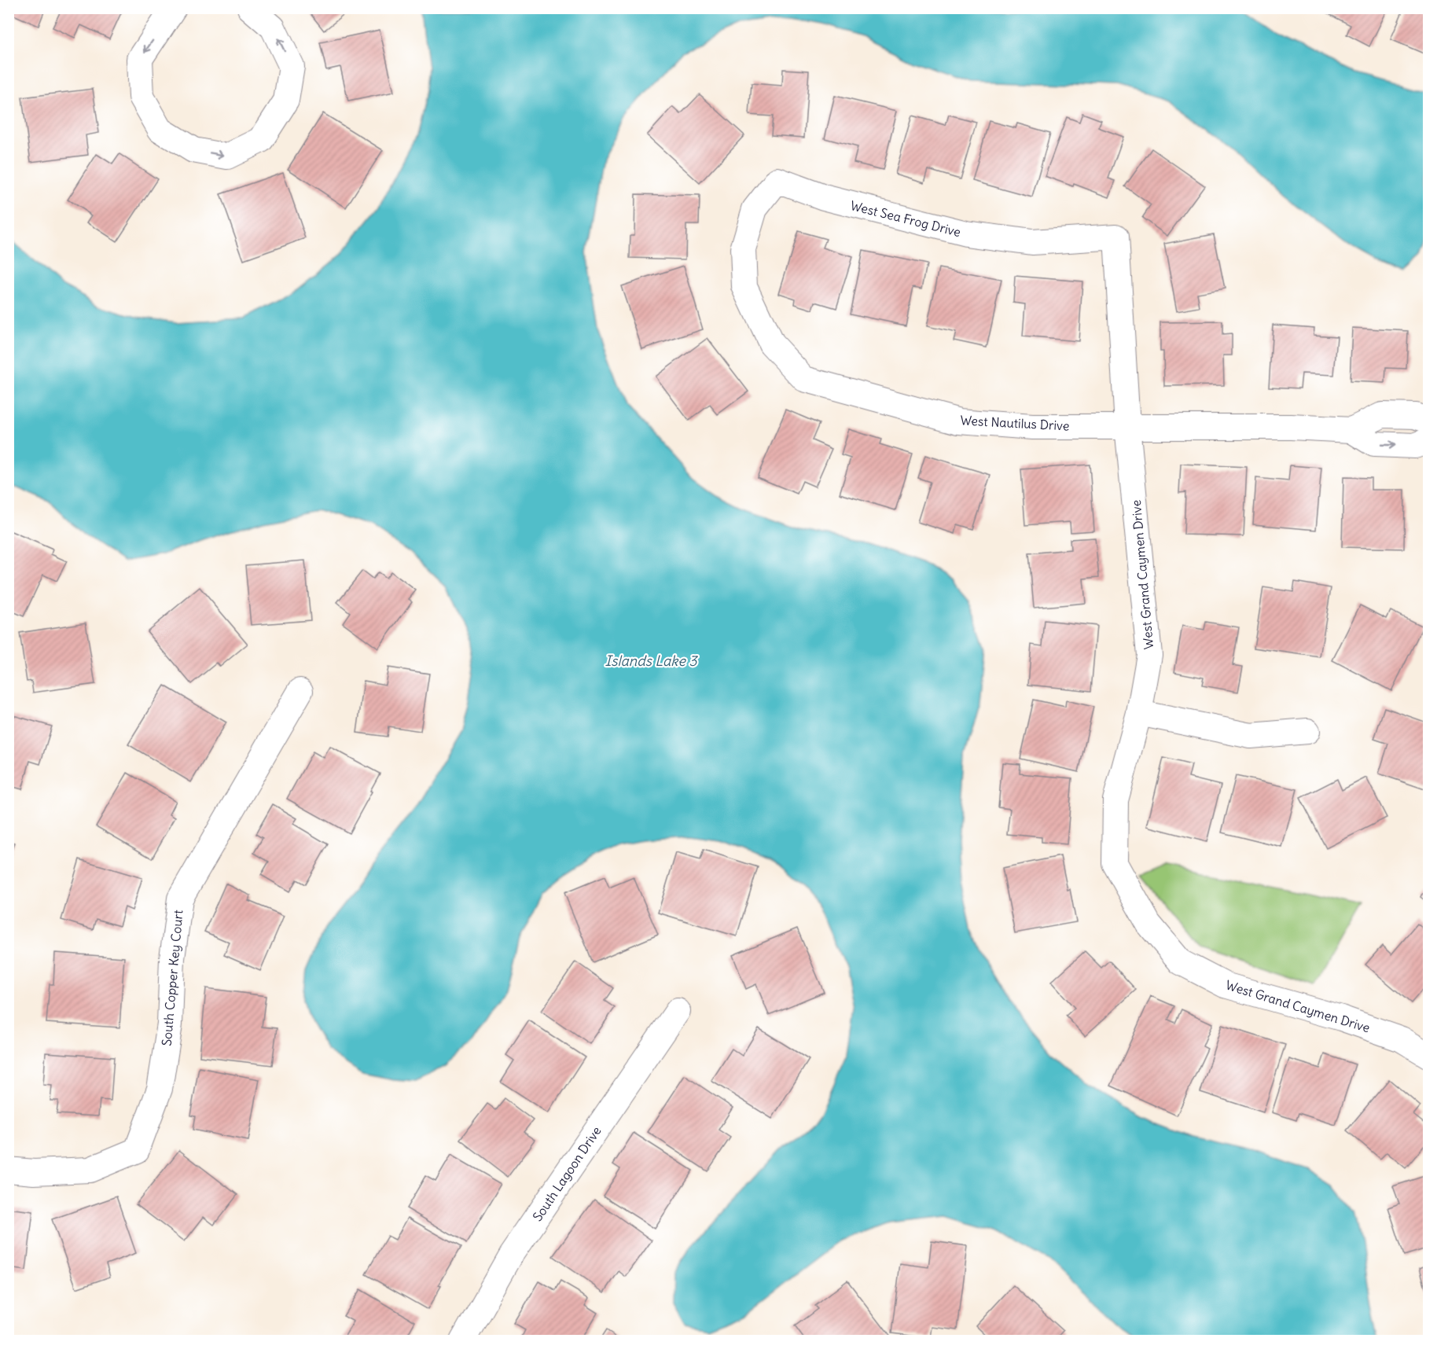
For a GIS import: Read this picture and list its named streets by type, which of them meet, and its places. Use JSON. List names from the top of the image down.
{
  "streets": {
    "street": [
      "West Sea Frog Drive",
      "West Nautilus Drive",
      "West Grand Caymen Drive",
      "South Copper Key Court",
      "South Lagoon Drive"
    ]
  },
  "crossings": [
    ["West Sea Frog Drive", "West Nautilus Drive"],
    ["West Sea Frog Drive", "West Grand Caymen Drive"],
    ["West Nautilus Drive", "West Grand Caymen Drive"]
  ],
  "water": ["Islands Lake 3"]
}
